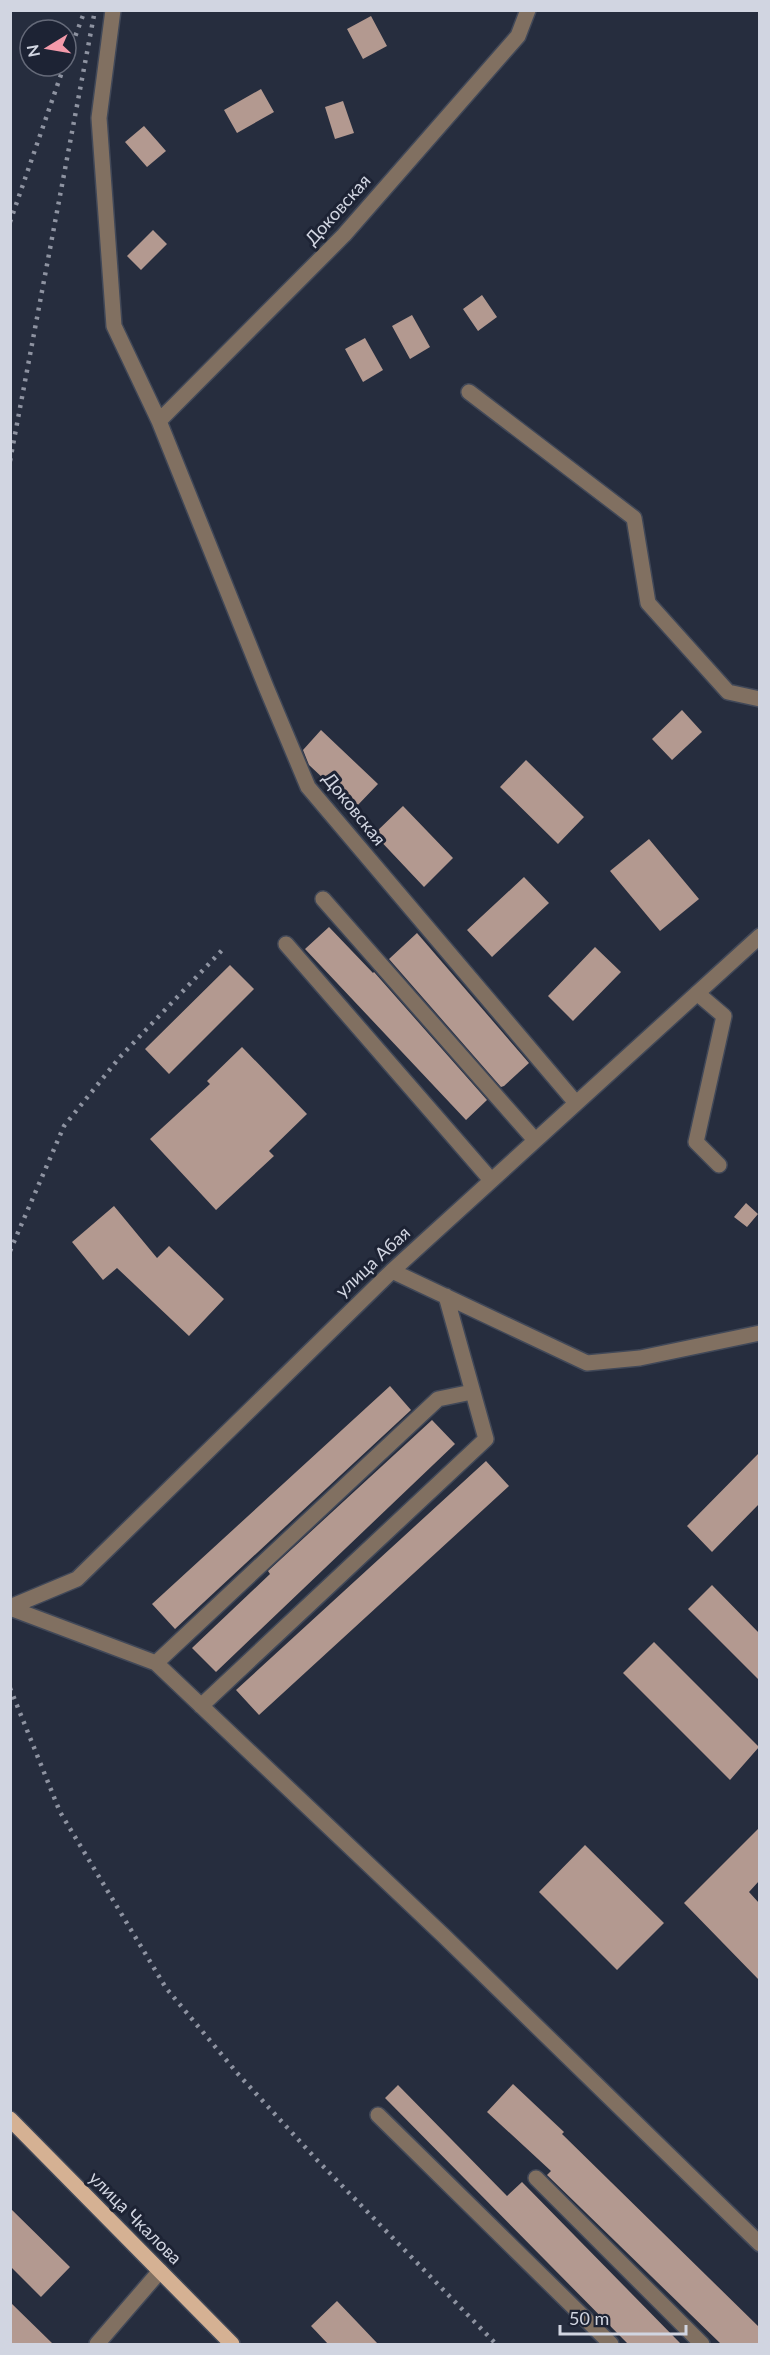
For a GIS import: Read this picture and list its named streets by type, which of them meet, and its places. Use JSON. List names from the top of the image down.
{
  "streets": {
    "main road": ["улица Чкалова"],
    "street": ["Доковская", "улица Абая"]
  },
  "crossings": [
    ["Доковская", "улица Абая"]
  ],
  "scale_bar": "50 m",
  "north": "left"
}
